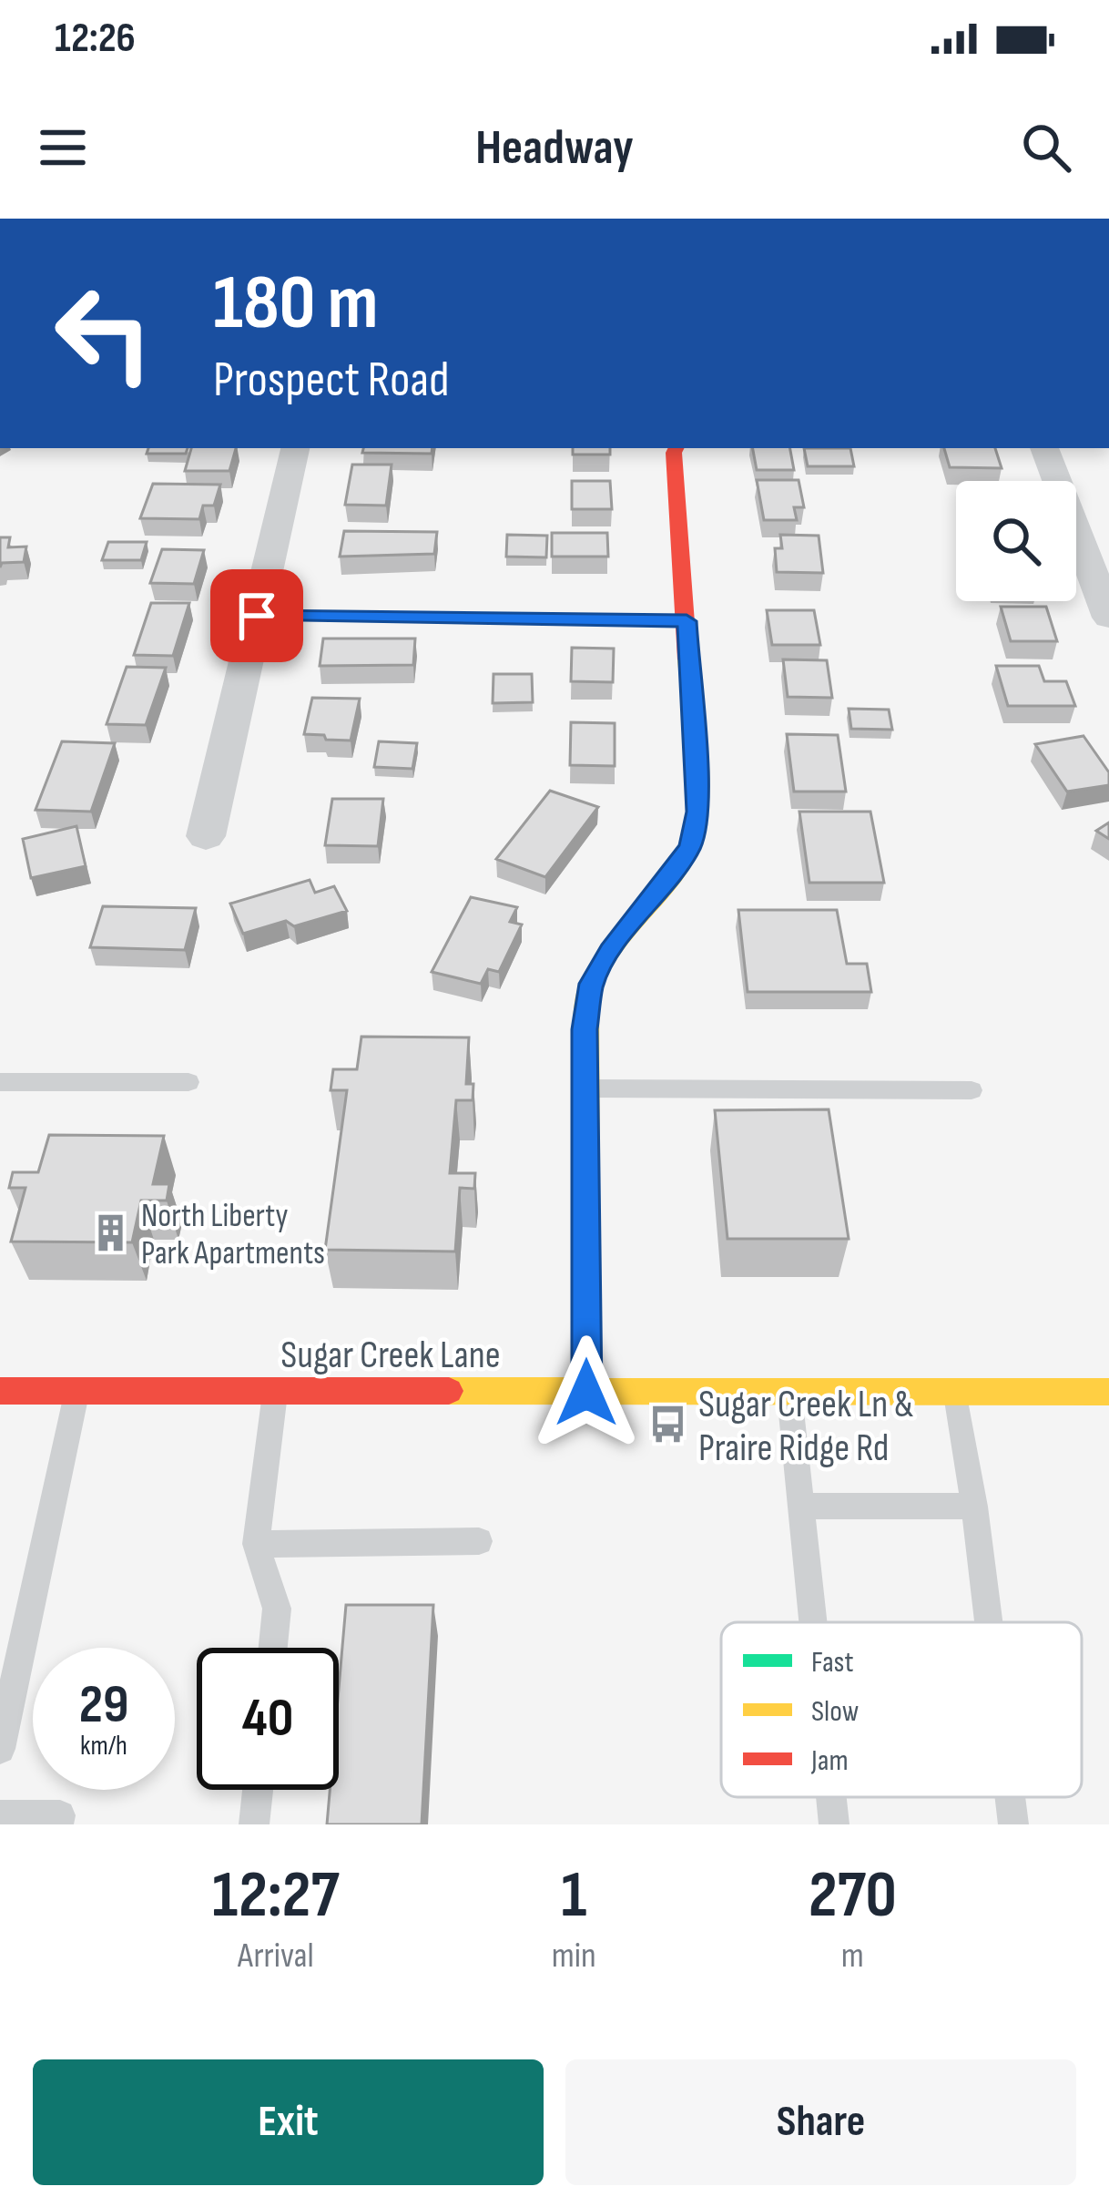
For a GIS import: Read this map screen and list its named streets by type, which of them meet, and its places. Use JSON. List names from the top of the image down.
{
  "streets": {
    "street": ["Sugar Creek Lane"]
  },
  "places": {
    "building": ["North Liberty Park Apartments"],
    "bus stop": ["Sugar Creek Ln & Praire Ridge Rd"]
  },
  "legend": ["Fast", "Slow", "Jam"],
  "page": {
    "status": "12:26",
    "header": "Headway",
    "turn": ["180 m", "Prospect Road"],
    "speed": "29 km/h",
    "limit": "40",
    "eta": [
      "12:27",
      "Arrival",
      "1",
      "min",
      "270",
      "m"
    ],
    "buttons": ["Exit", "Share"]
  }
}
